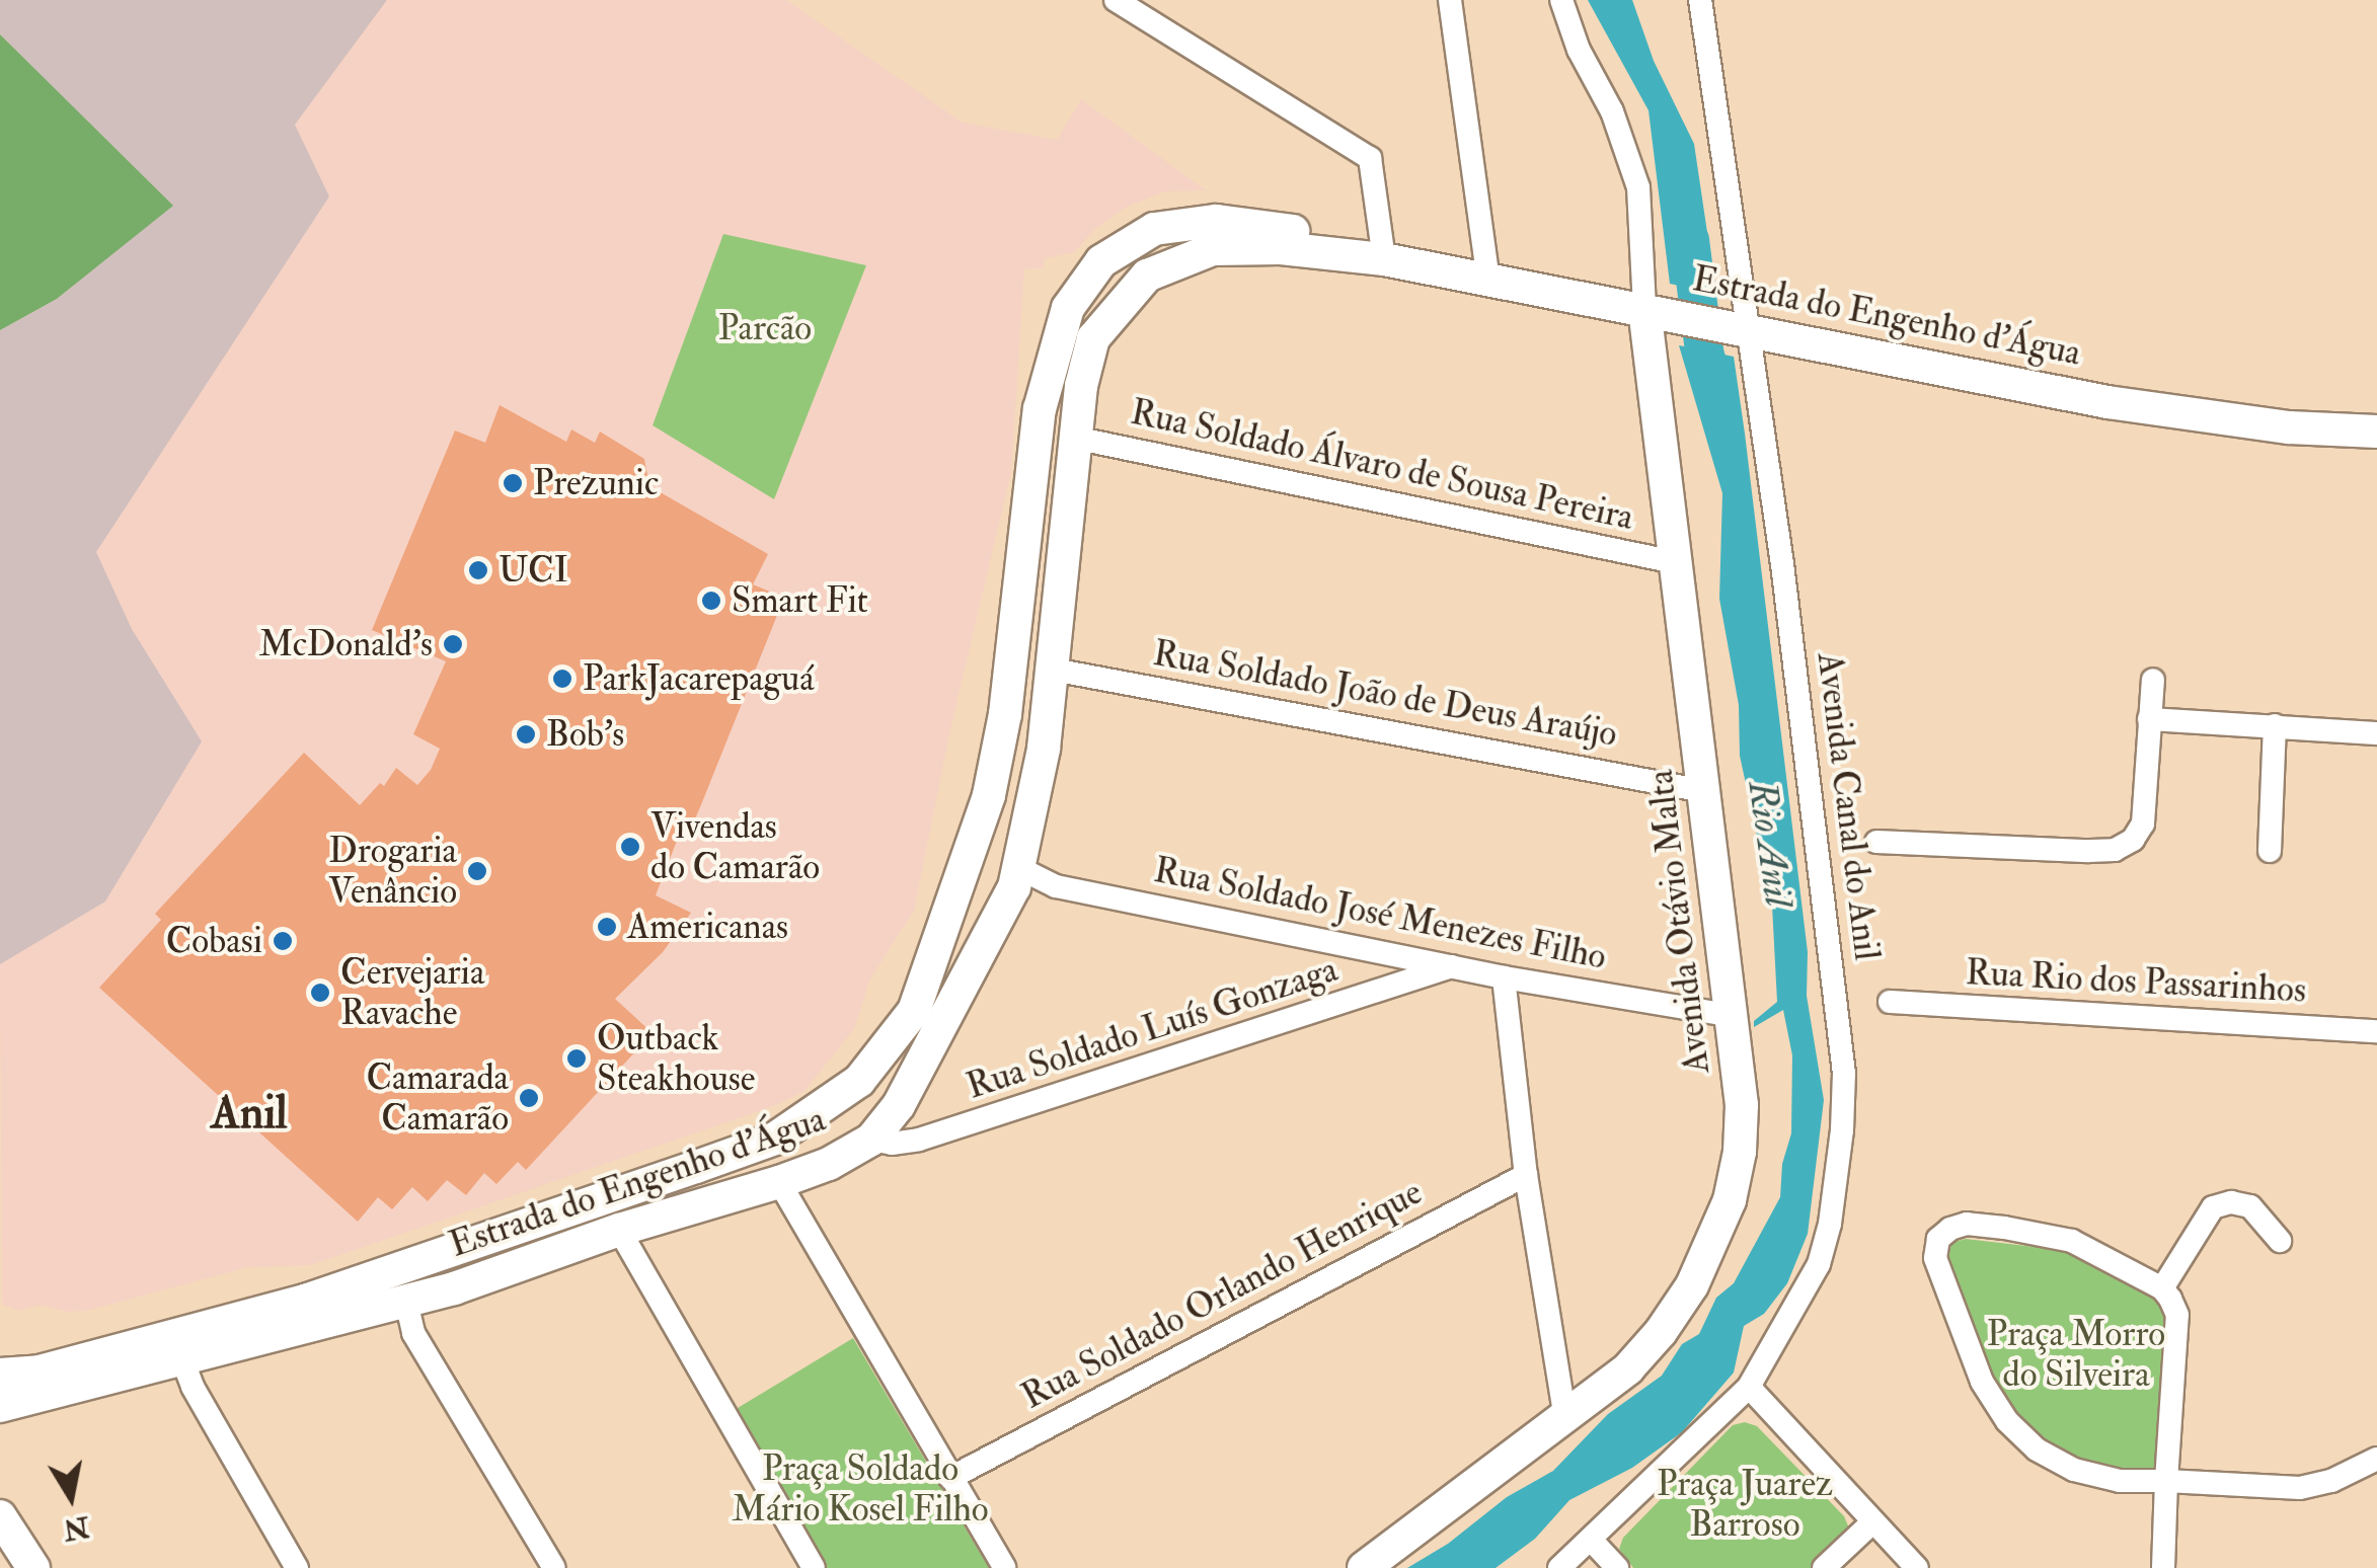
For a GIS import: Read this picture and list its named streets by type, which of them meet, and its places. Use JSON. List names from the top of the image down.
{
  "streets": {
    "street": [
      "Estrada do Engenho d'Água",
      "Rua Soldado Álvaro de Sousa Pereira",
      "Rua Soldado João de Deus Araújo",
      "Avenida Canal do Anil",
      "Rua Soldado José Menezes Filho",
      "Avenida Otávio Malta",
      "Rua Rio dos Passarinhos",
      "Rua Soldado Luís Gonzaga",
      "Rua Soldado Orlando Henrique"
    ]
  },
  "crossings": [
    ["Estrada do Engenho d'Água", "Rua Soldado Álvaro de Sousa Pereira"],
    ["Estrada do Engenho d'Água", "Rua Soldado João de Deus Araújo"],
    ["Estrada do Engenho d'Água", "Avenida Canal do Anil"],
    ["Estrada do Engenho d'Água", "Rua Soldado José Menezes Filho"],
    ["Estrada do Engenho d'Água", "Avenida Otávio Malta"],
    ["Estrada do Engenho d'Água", "Rua Soldado Luís Gonzaga"],
    ["Rua Soldado Álvaro de Sousa Pereira", "Avenida Otávio Malta"],
    ["Rua Soldado João de Deus Araújo", "Avenida Otávio Malta"],
    ["Rua Soldado José Menezes Filho", "Avenida Otávio Malta"],
    ["Rua Soldado José Menezes Filho", "Rua Soldado Luís Gonzaga"]
  ],
  "districts": ["Anil"],
  "water": ["Rio Anil"],
  "parks": [
    "Parcão",
    "Praça Morro do Silveira",
    "Praça Soldado Mário Kosel Filho",
    "Praça Juarez Barroso"
  ],
  "places": [
    "Prezunic",
    "UCI",
    "Smart Fit",
    "McDonald's",
    "ParkJacarepaguá",
    "Bob's",
    "Vivendas do Camarão",
    "Drogaria Venâncio",
    "Americanas",
    "Cobasi",
    "Cervejaria Ravache",
    "Outback Steakhouse",
    "Camarada Camarão"
  ],
  "north": "bottom"
}
